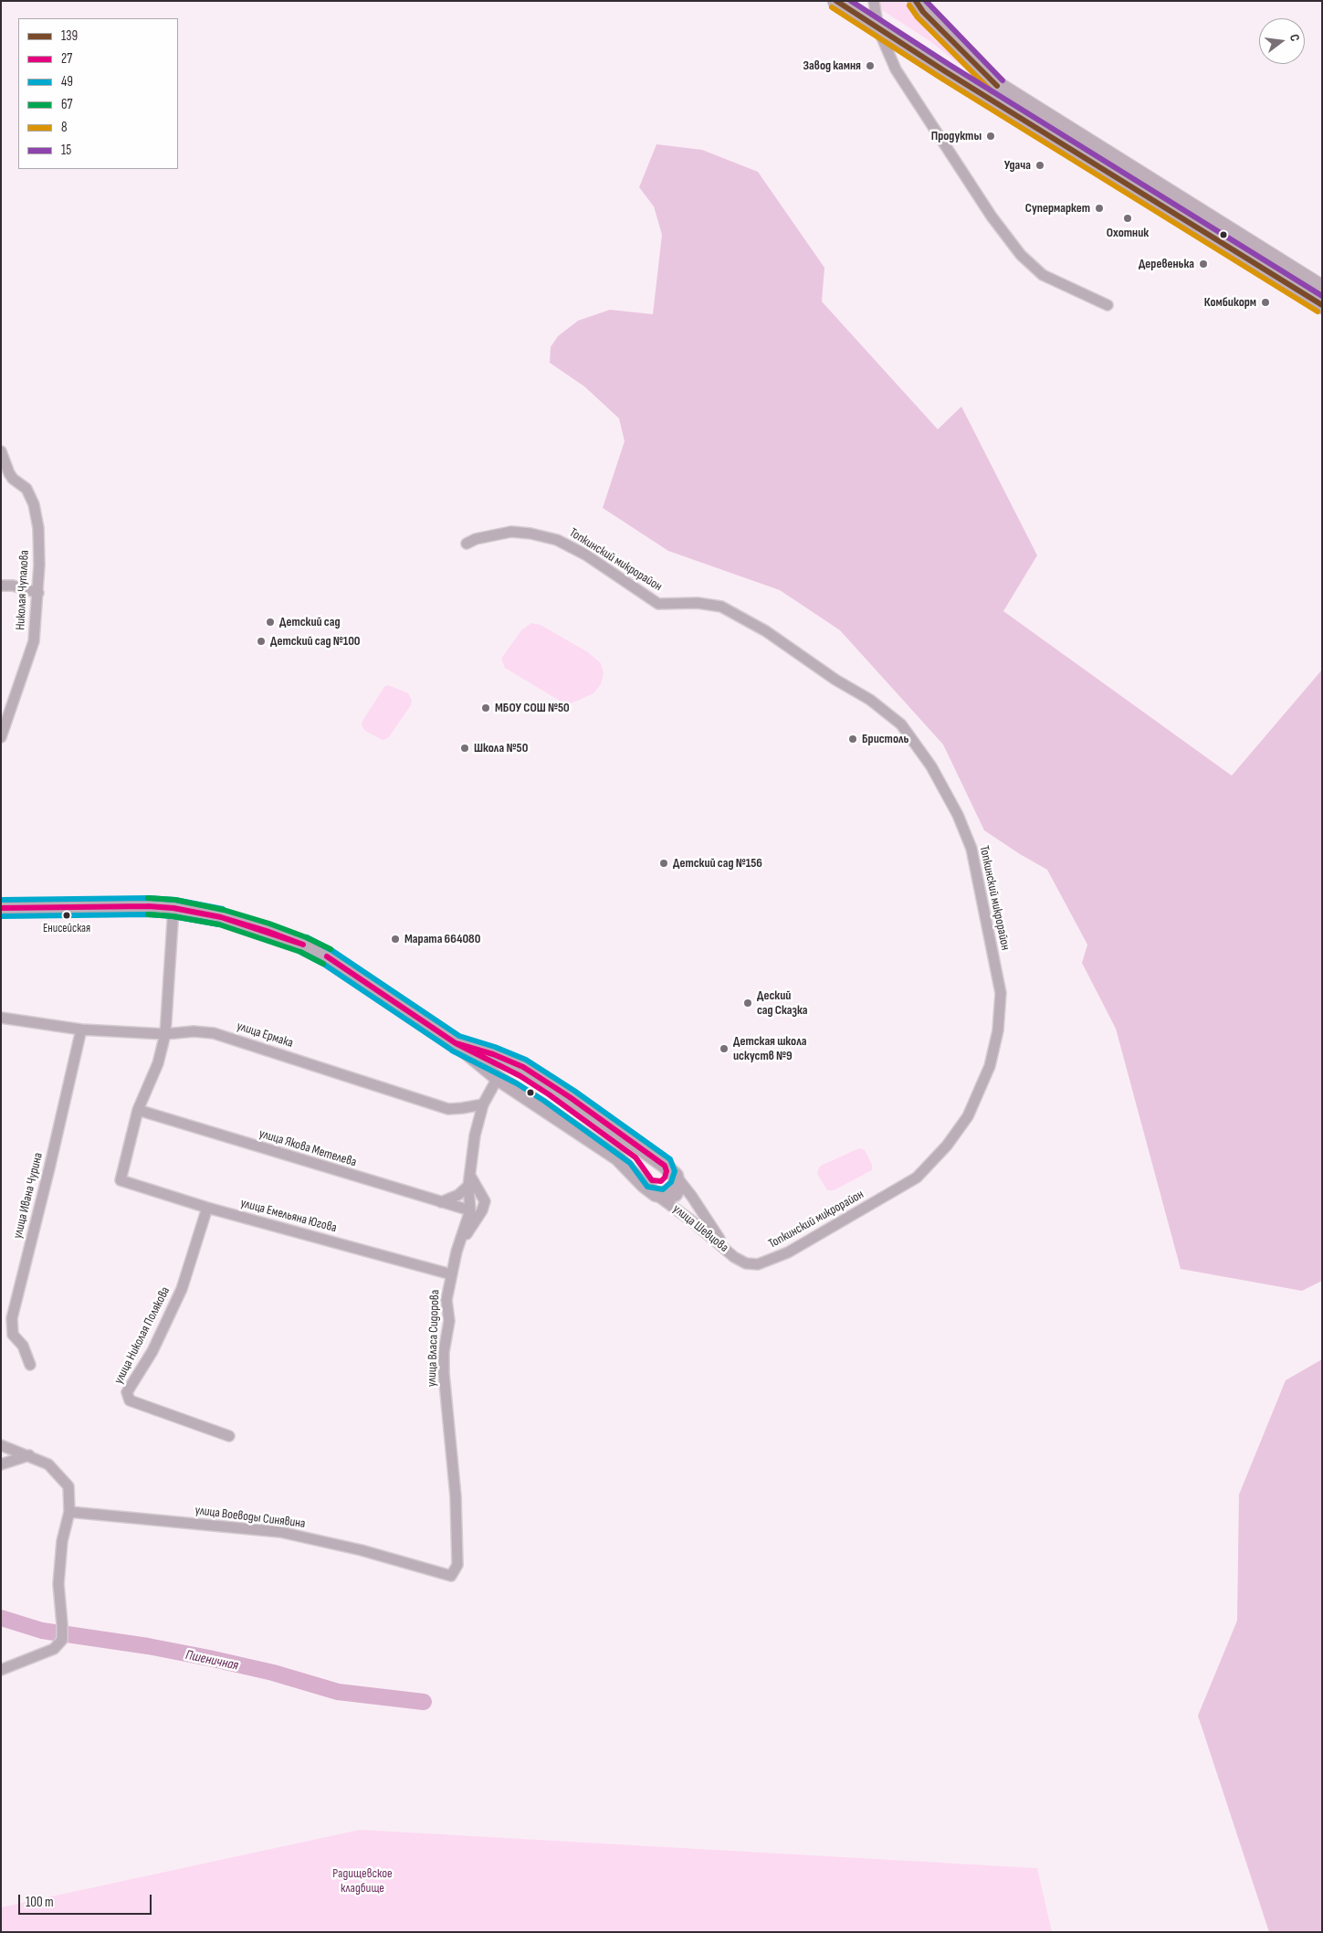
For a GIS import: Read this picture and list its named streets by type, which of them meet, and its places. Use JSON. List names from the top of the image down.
{
  "streets": {
    "main road": ["улица Шевцова"],
    "street": [
      "Топкинский микрорайон",
      "Николая Чупалова",
      "улица Ермака",
      "улица Якова Метелева",
      "улица Ивана Чурина",
      "улица Емельяна Югова",
      "улица Николая Полякова",
      "улица Власа Сидорова",
      "улица Воеводы Синявина"
    ]
  },
  "crossings": [
    ["Топкинский микрорайон", "улица Шевцова"],
    ["улица Ермака", "улица Ивана Чурина"],
    ["улица Ермака", "улица Власа Сидорова"],
    ["улица Якова Метелева", "улица Емельяна Югова"],
    ["улица Якова Метелева", "улица Власа Сидорова"],
    ["улица Емельяна Югова", "улица Николая Полякова"],
    ["улица Емельяна Югова", "улица Власа Сидорова"],
    ["улица Власа Сидорова", "улица Воеводы Синявина"]
  ],
  "water": ["Пшеничная"],
  "parks": ["Радищевское кладбище"],
  "places": [
    "Завод камня",
    "Продукты",
    "Удача",
    "Супермаркет",
    "Охотник",
    "Деревенька",
    "Комбикорм",
    "Детский сад",
    "Детский сад №100",
    "МБОУ СОШ №50",
    "Бристоль",
    "Школа №50",
    "Детский сад №156",
    "Енисейская",
    "Марата 664080",
    "Деский сад Сказка",
    "Детская школа искуств №9"
  ],
  "lines": [
    "transit line 139",
    "transit line 15",
    "transit line 8",
    "transit line 49",
    "transit line 67",
    "transit line 27"
  ],
  "legend": [
    "139",
    "27",
    "49",
    "67",
    "8",
    "15"
  ],
  "scale_bar": "100 m",
  "north": "right"
}
